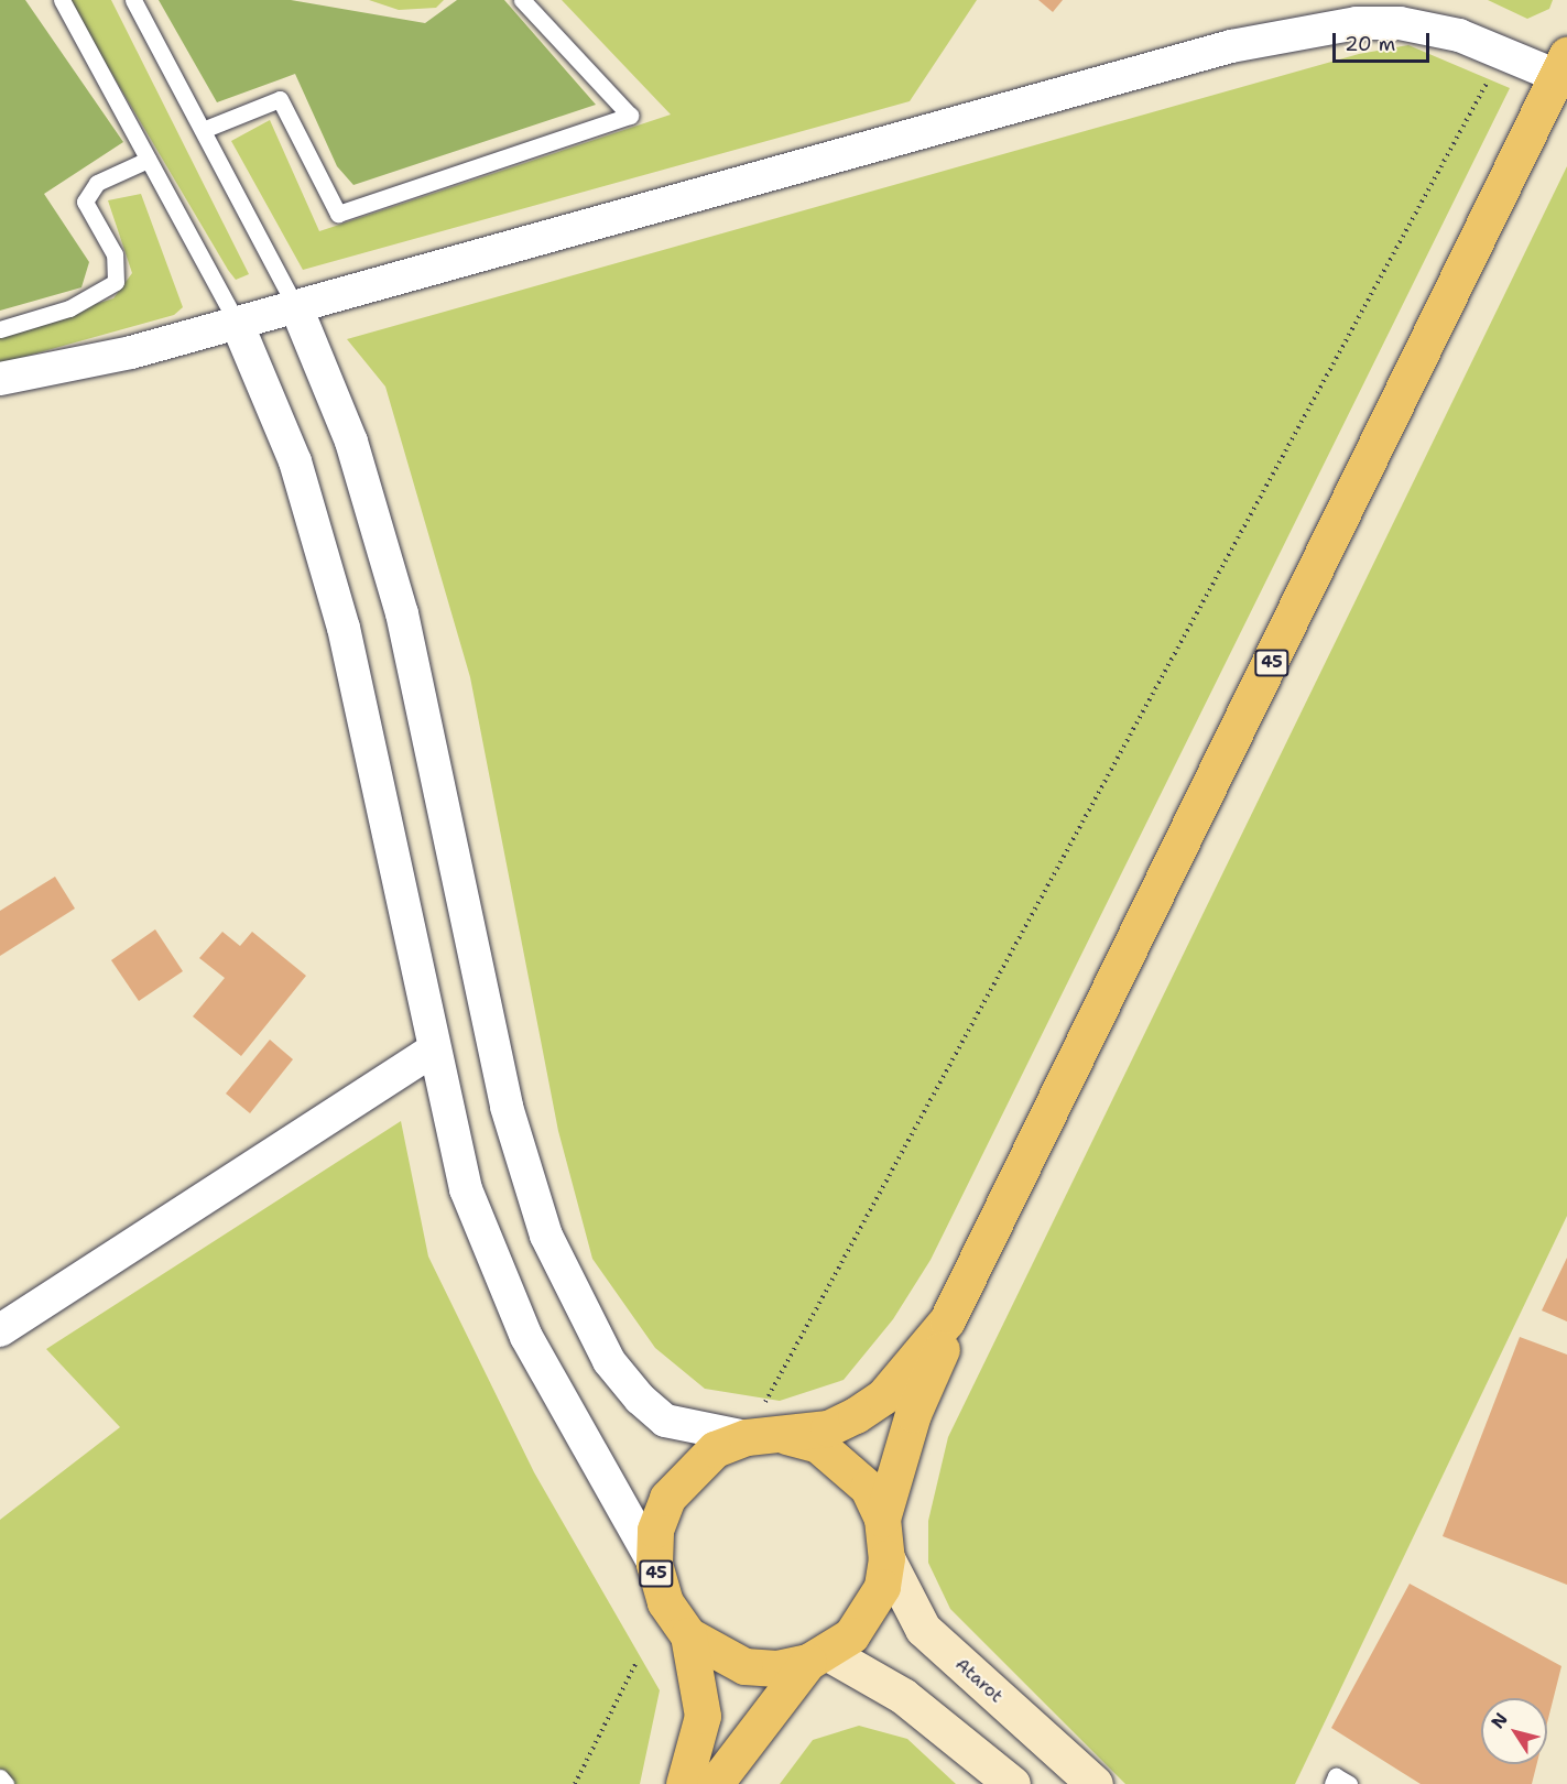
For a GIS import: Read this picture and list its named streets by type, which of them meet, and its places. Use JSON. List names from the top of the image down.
{
  "streets": {
    "highway": ["45"],
    "street": ["Atarot"]
  },
  "crossings": [
    ["45", "Atarot"]
  ],
  "scale_bar": "20 m",
  "north": "top left"
}
